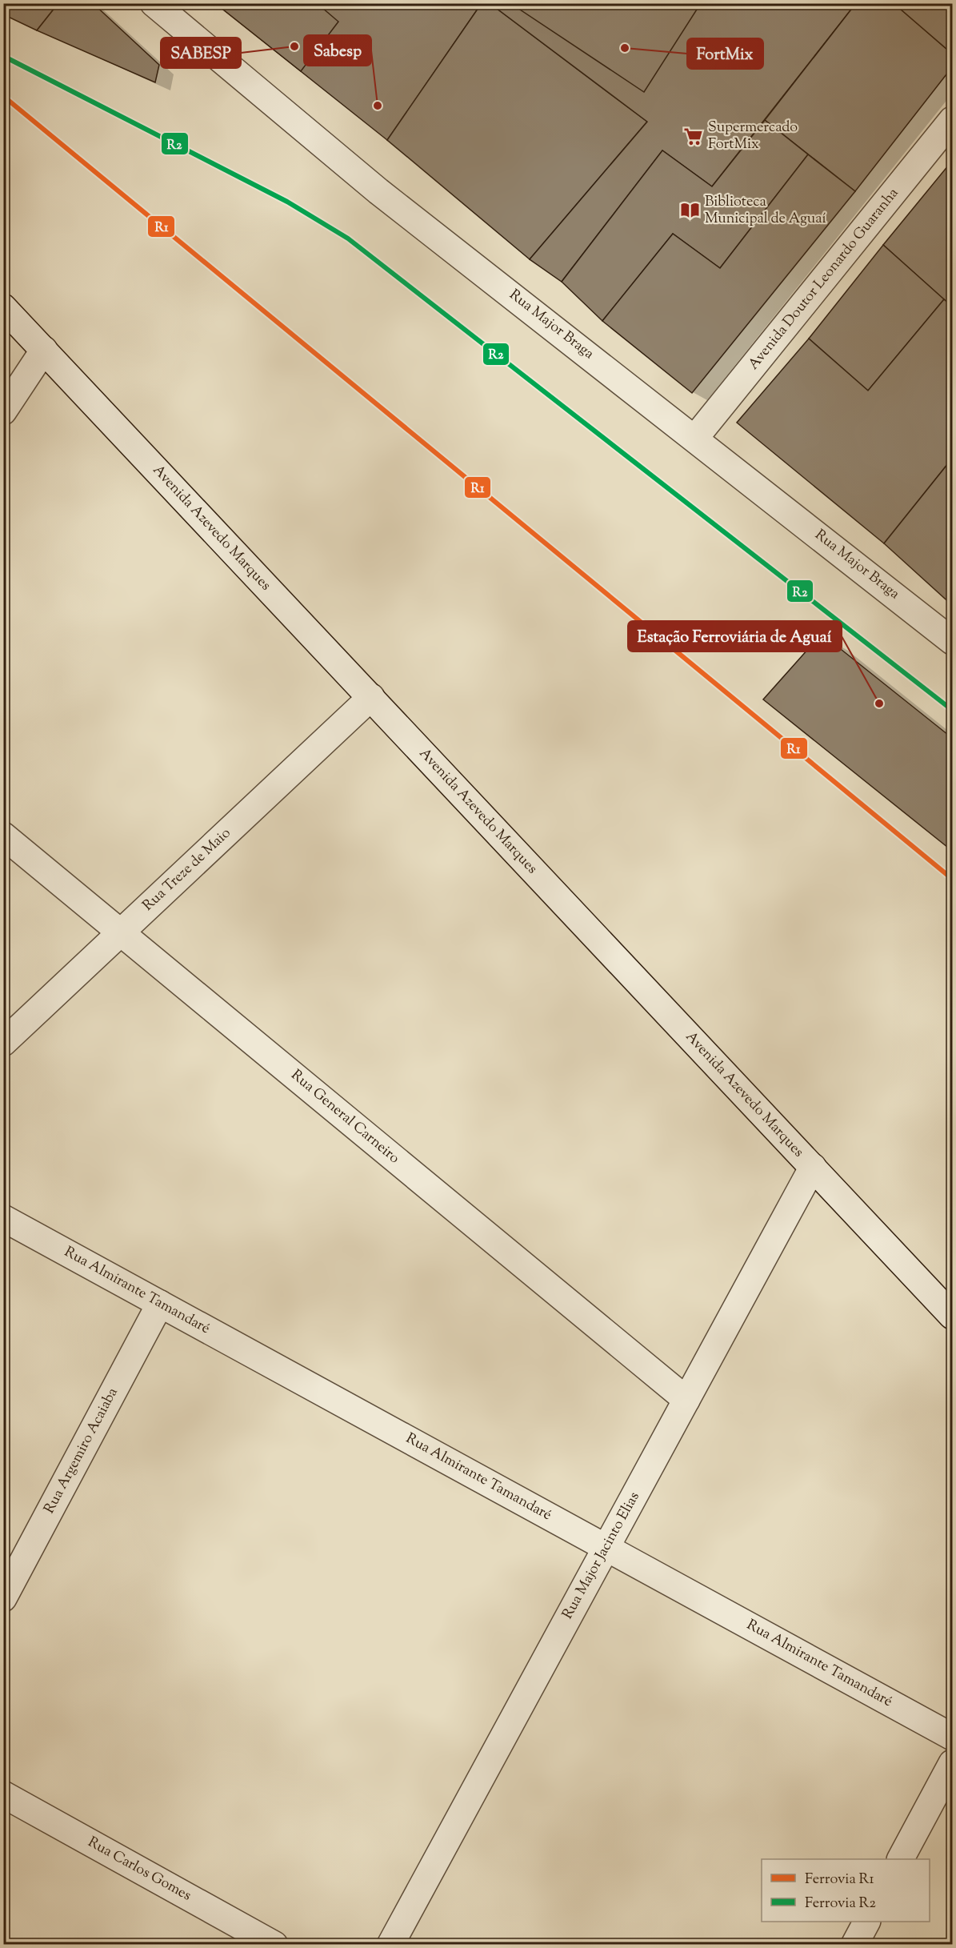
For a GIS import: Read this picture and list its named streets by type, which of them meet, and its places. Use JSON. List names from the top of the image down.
{
  "streets": {
    "street": [
      "Avenida Doutor Leonardo Guaranha",
      "Rua Major Braga",
      "Avenida Azevedo Marques",
      "Rua Treze de Maio",
      "Rua General Carneiro",
      "Rua Almirante Tamandaré",
      "Rua Argemiro Acaiaba",
      "Rua Major Jacinto Elias",
      "Rua Carlos Gomes"
    ]
  },
  "crossings": [
    ["Avenida Doutor Leonardo Guaranha", "Rua Major Braga"],
    ["Avenida Azevedo Marques", "Rua Treze de Maio"],
    ["Avenida Azevedo Marques", "Rua Major Jacinto Elias"],
    ["Rua Treze de Maio", "Rua General Carneiro"],
    ["Rua General Carneiro", "Rua Major Jacinto Elias"],
    ["Rua Almirante Tamandaré", "Rua Argemiro Acaiaba"],
    ["Rua Almirante Tamandaré", "Rua Major Jacinto Elias"]
  ],
  "places": {
    "other": [
      "SABESP",
      "FortMix",
      "Sabesp",
      "Estação Ferroviária de Aguaí"
    ],
    "supermarket": ["Supermercado FortMix"],
    "library": ["Biblioteca Municipal de Aguaí"]
  },
  "lines": ["rail line R2", "rail line R1"],
  "legend": ["Ferrovia R1", "Ferrovia R2"]
}
